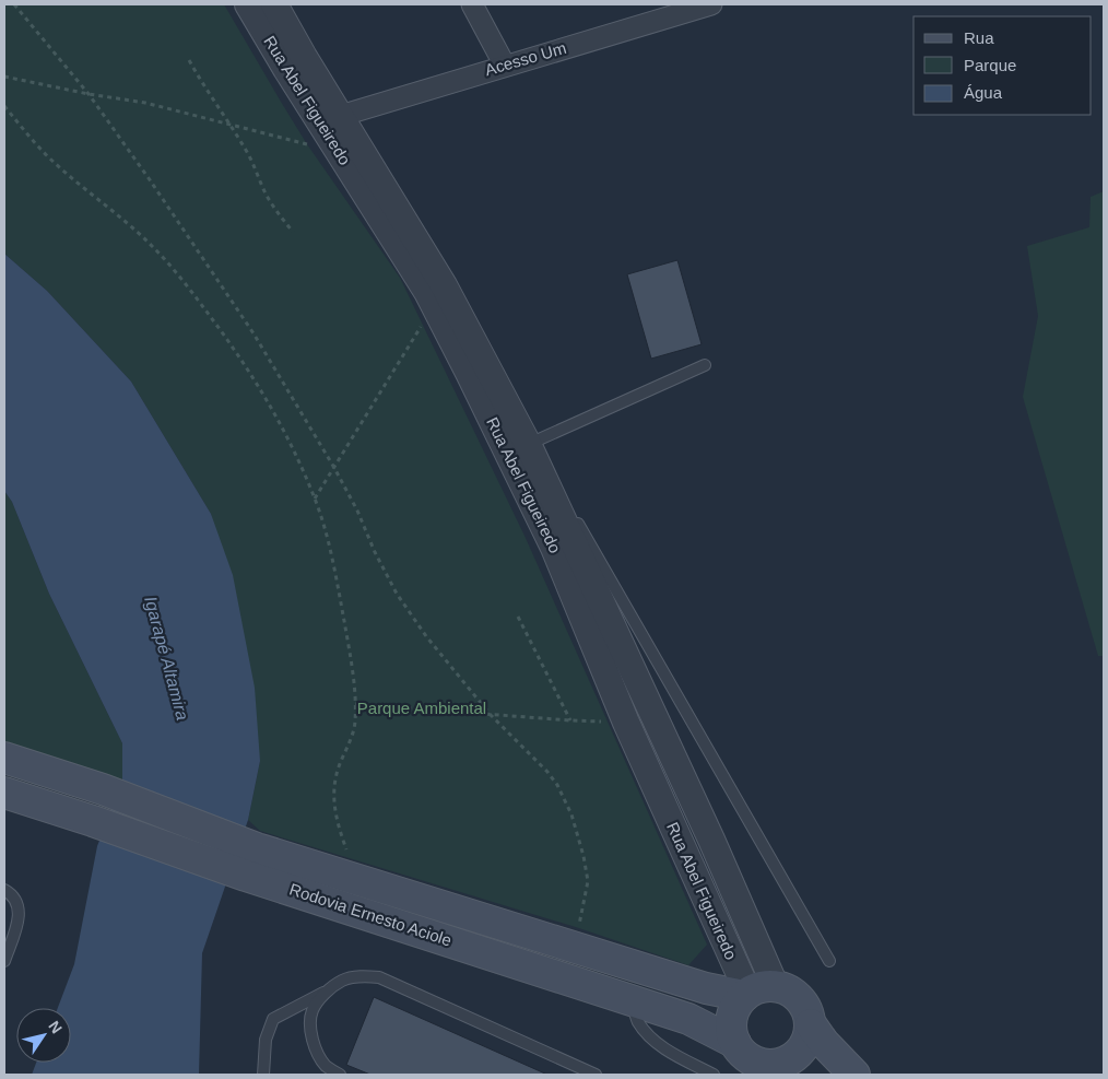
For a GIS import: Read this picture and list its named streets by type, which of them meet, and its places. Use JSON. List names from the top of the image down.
{
  "streets": {
    "main road": ["Rodovia Ernesto Aciole"],
    "street": ["Acesso Um", "Rua Abel Figueiredo"]
  },
  "crossings": [
    ["Acesso Um", "Rua Abel Figueiredo"],
    ["Rua Abel Figueiredo", "Rodovia Ernesto Aciole"]
  ],
  "water": ["Igarapé Altamira"],
  "parks": ["Parque Ambiental"],
  "legend": ["Rua", "Parque", "Água"],
  "north": "top right"
}
